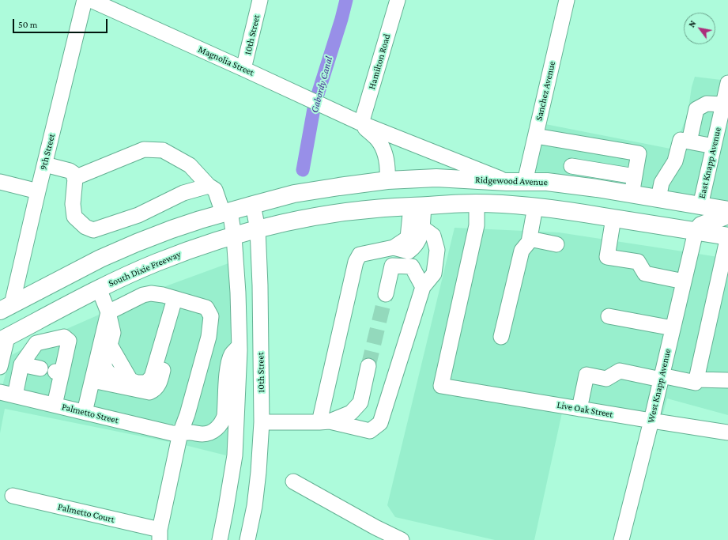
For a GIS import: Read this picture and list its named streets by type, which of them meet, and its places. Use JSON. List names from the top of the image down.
{
  "streets": {
    "main road": ["Ridgewood Avenue", "South Dixie Freeway"],
    "street": [
      "10th Street",
      "Magnolia Street",
      "Hamilton Road",
      "Sanchez Avenue",
      "9th Street",
      "East Knapp Avenue",
      "West Knapp Avenue",
      "Live Oak Street",
      "Palmetto Street",
      "Palmetto Court"
    ]
  },
  "crossings": [
    ["10th Street", "Magnolia Street"],
    ["10th Street", "Ridgewood Avenue"],
    ["10th Street", "South Dixie Freeway"],
    ["Magnolia Street", "Hamilton Road"],
    ["Magnolia Street", "Ridgewood Avenue"],
    ["Sanchez Avenue", "Ridgewood Avenue"],
    ["East Knapp Avenue", "Ridgewood Avenue"],
    ["West Knapp Avenue", "Live Oak Street"]
  ],
  "water": ["Gabordy Canal"],
  "scale_bar": "50 m",
  "north": "top left"
}
